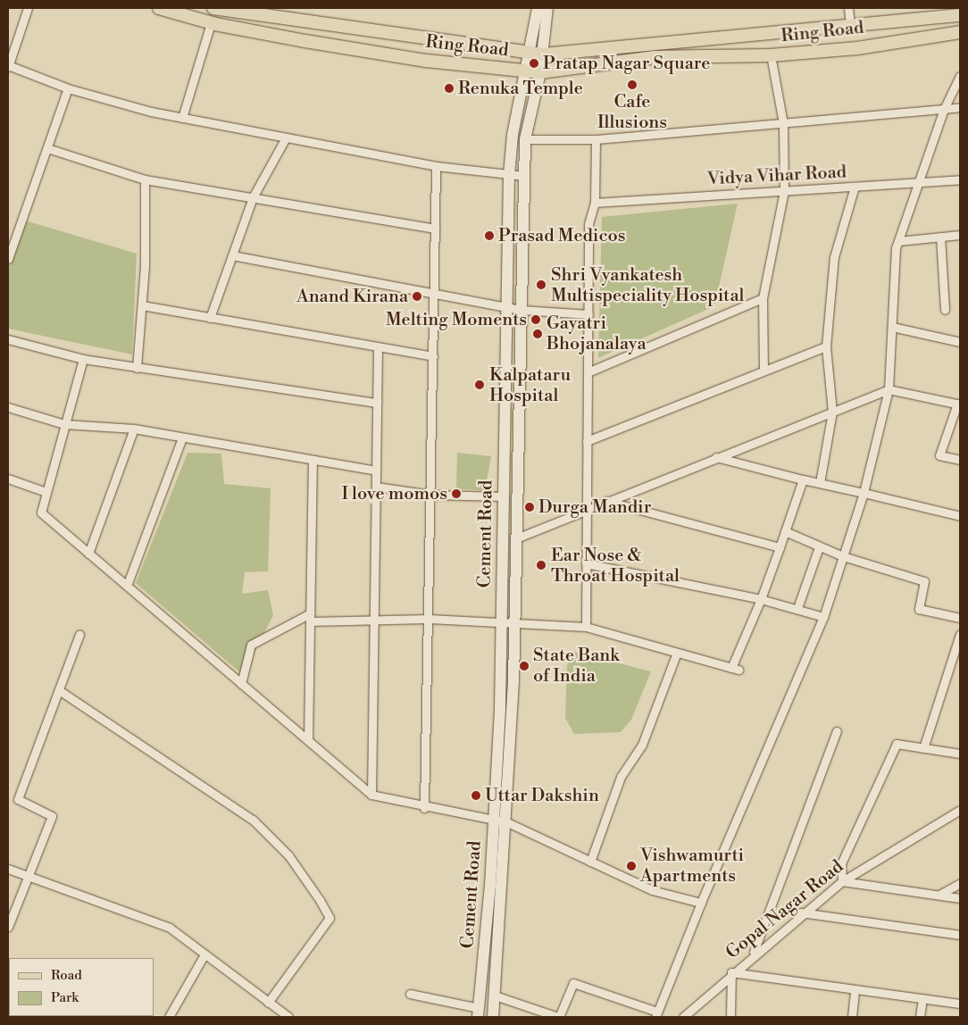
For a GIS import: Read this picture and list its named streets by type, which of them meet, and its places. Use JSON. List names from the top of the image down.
{
  "streets": {
    "main road": ["Ring Road", "Cement Road"],
    "street": ["Vidya Vihar Road", "Gopal Nagar Road"]
  },
  "crossings": [
    ["Ring Road", "Cement Road"]
  ],
  "places": [
    "Pratap Nagar Square",
    "Cafe Illusions",
    "Renuka Temple",
    "Prasad Medicos",
    "Shri Vyankatesh Multispeciality Hospital",
    "Anand Kirana",
    "Melting Moments",
    "Gayatri Bhojanalaya",
    "Kalpataru Hospital",
    "I love momos",
    "Durga Mandir",
    "Ear Nose & Throat Hospital",
    "State Bank of India",
    "Uttar Dakshin",
    "Vishwamurti Apartments"
  ],
  "legend": ["Road", "Park"]
}
